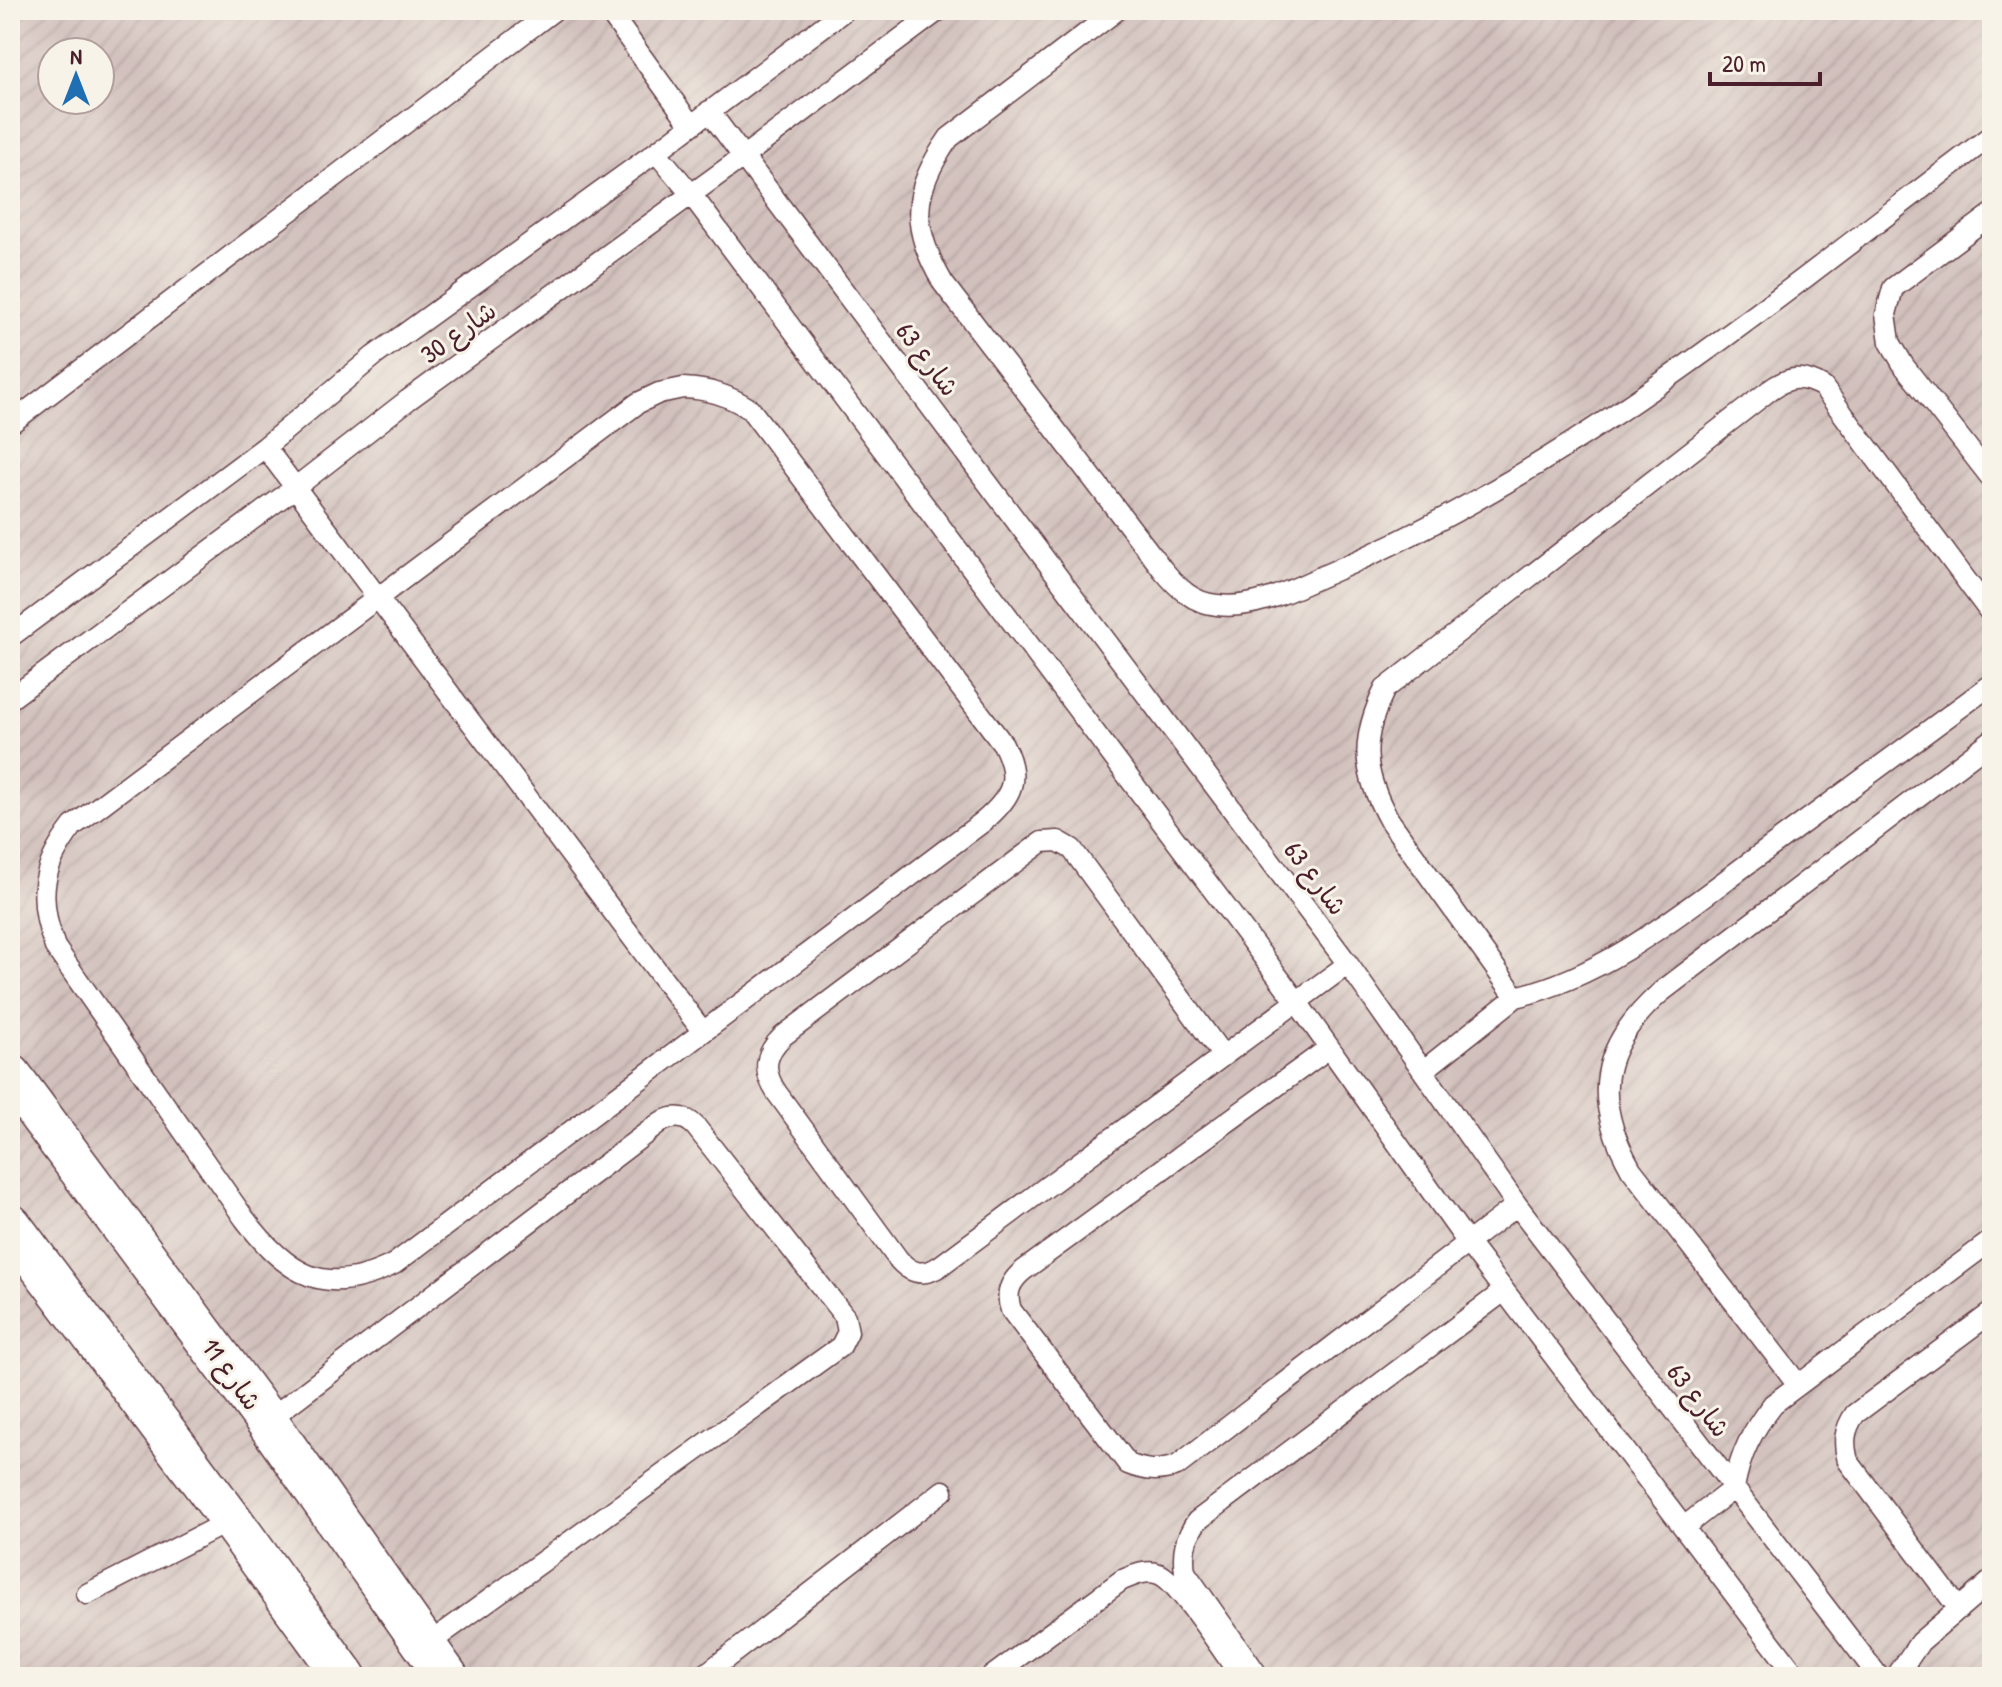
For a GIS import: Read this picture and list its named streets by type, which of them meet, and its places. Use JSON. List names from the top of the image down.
{
  "streets": {
    "street": ["شارع 11"],
    "lane": ["شارع 30", "شارع 63"]
  },
  "crossings": [
    ["شارع 30", "شارع 63"]
  ],
  "scale_bar": "20 m",
  "north": "top"
}
